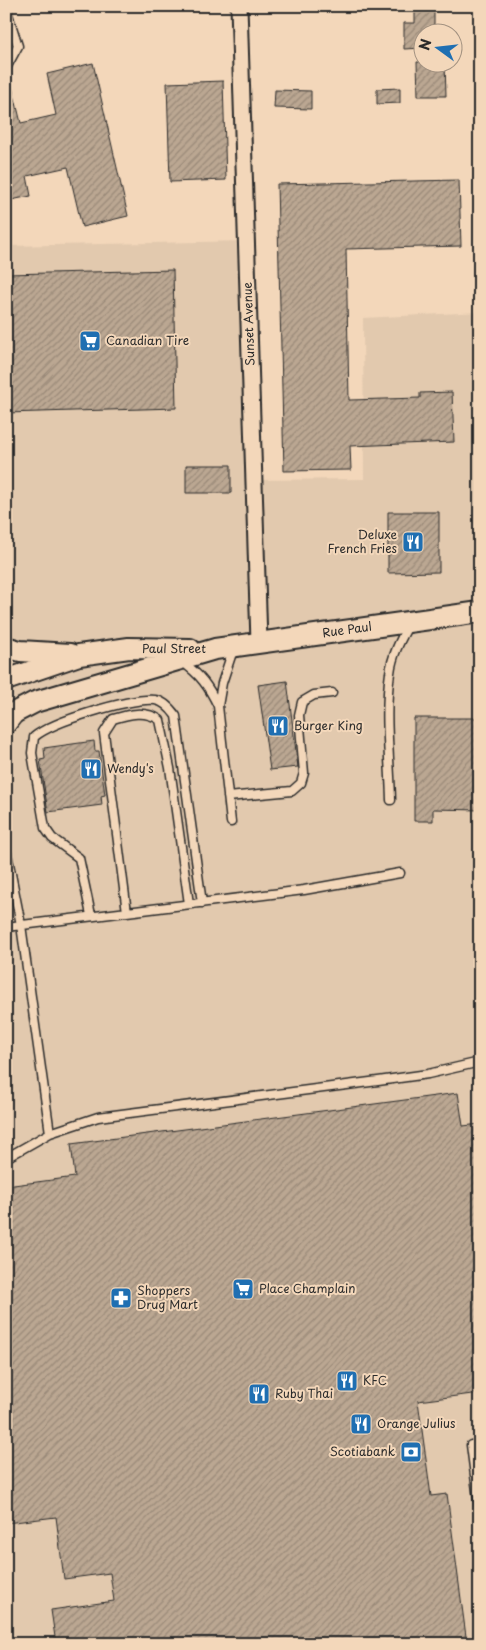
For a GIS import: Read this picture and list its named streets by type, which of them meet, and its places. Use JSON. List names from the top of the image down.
{
  "streets": {
    "main road": ["Rue Paul", "Paul Street"],
    "street": ["Sunset Avenue"]
  },
  "crossings": [
    ["Sunset Avenue", "Rue Paul"],
    ["Rue Paul", "Paul Street"]
  ],
  "places": {
    "supermarket": ["Canadian Tire", "Place Champlain"],
    "restaurant": [
      "Deluxe French Fries",
      "Burger King",
      "Wendy's",
      "KFC",
      "Ruby Thai",
      "Orange Julius"
    ],
    "pharmacy": ["Shoppers Drug Mart"],
    "bank": ["Scotiabank"]
  },
  "north": "left"
}
